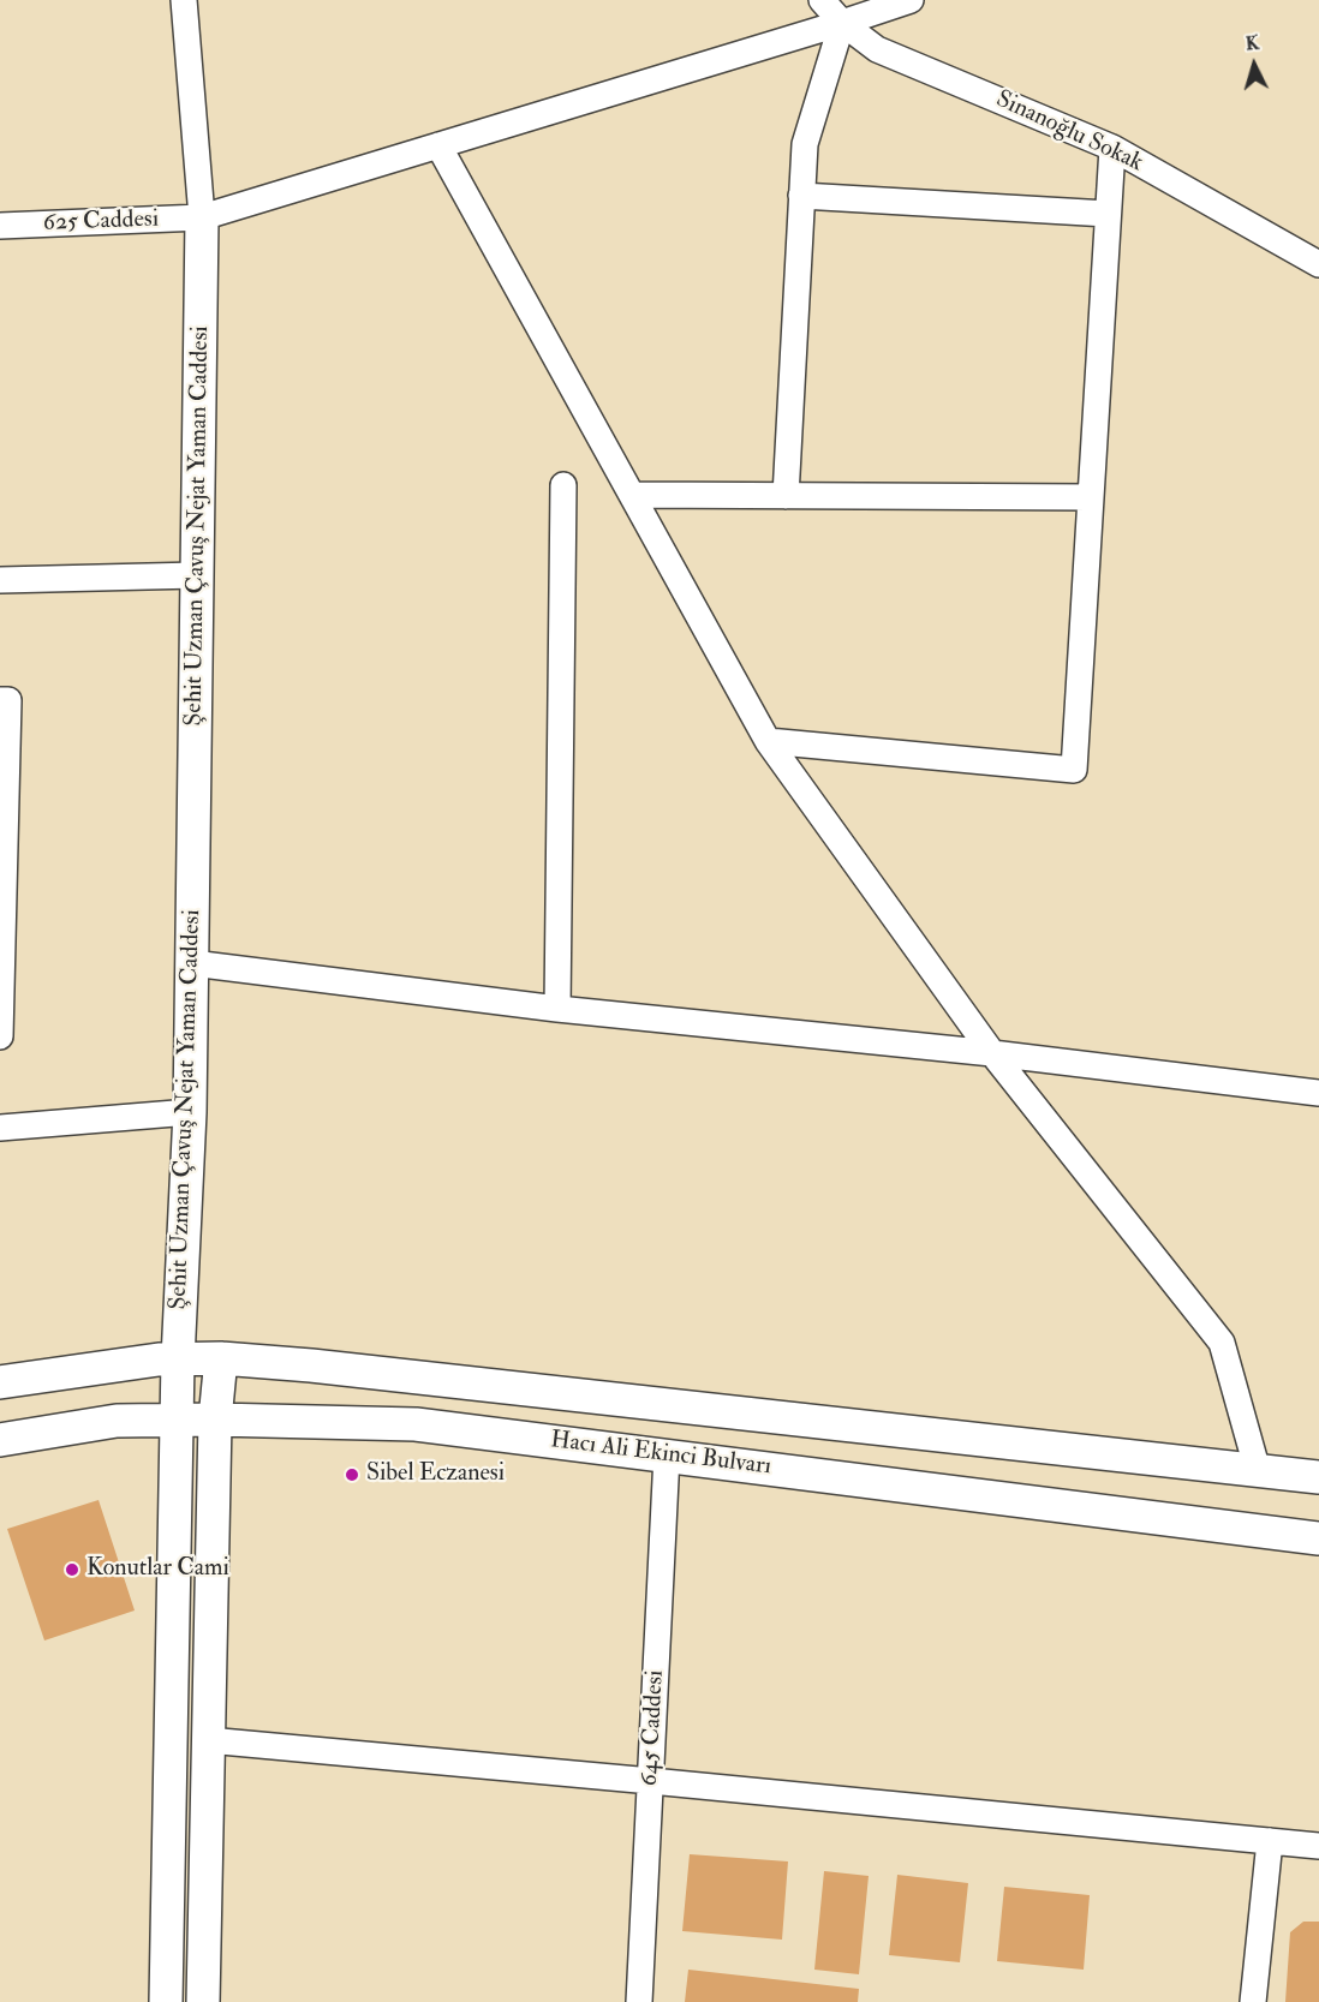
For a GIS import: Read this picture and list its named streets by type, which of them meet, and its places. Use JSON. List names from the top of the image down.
{
  "streets": {
    "street": [
      "Sinanoğlu Sokak",
      "625 Caddesi",
      "Şehit Uzman Çavuş Nejat Yaman Caddesi",
      "Hacı Ali Ekinci Bulvarı",
      "645 Caddesi"
    ]
  },
  "crossings": [
    ["Sinanoğlu Sokak", "625 Caddesi"],
    ["625 Caddesi", "Şehit Uzman Çavuş Nejat Yaman Caddesi"],
    ["Şehit Uzman Çavuş Nejat Yaman Caddesi", "Hacı Ali Ekinci Bulvarı"],
    ["Hacı Ali Ekinci Bulvarı", "645 Caddesi"]
  ],
  "places": ["Sibel Eczanesi", "Konutlar Cami"],
  "north": "top"
}
